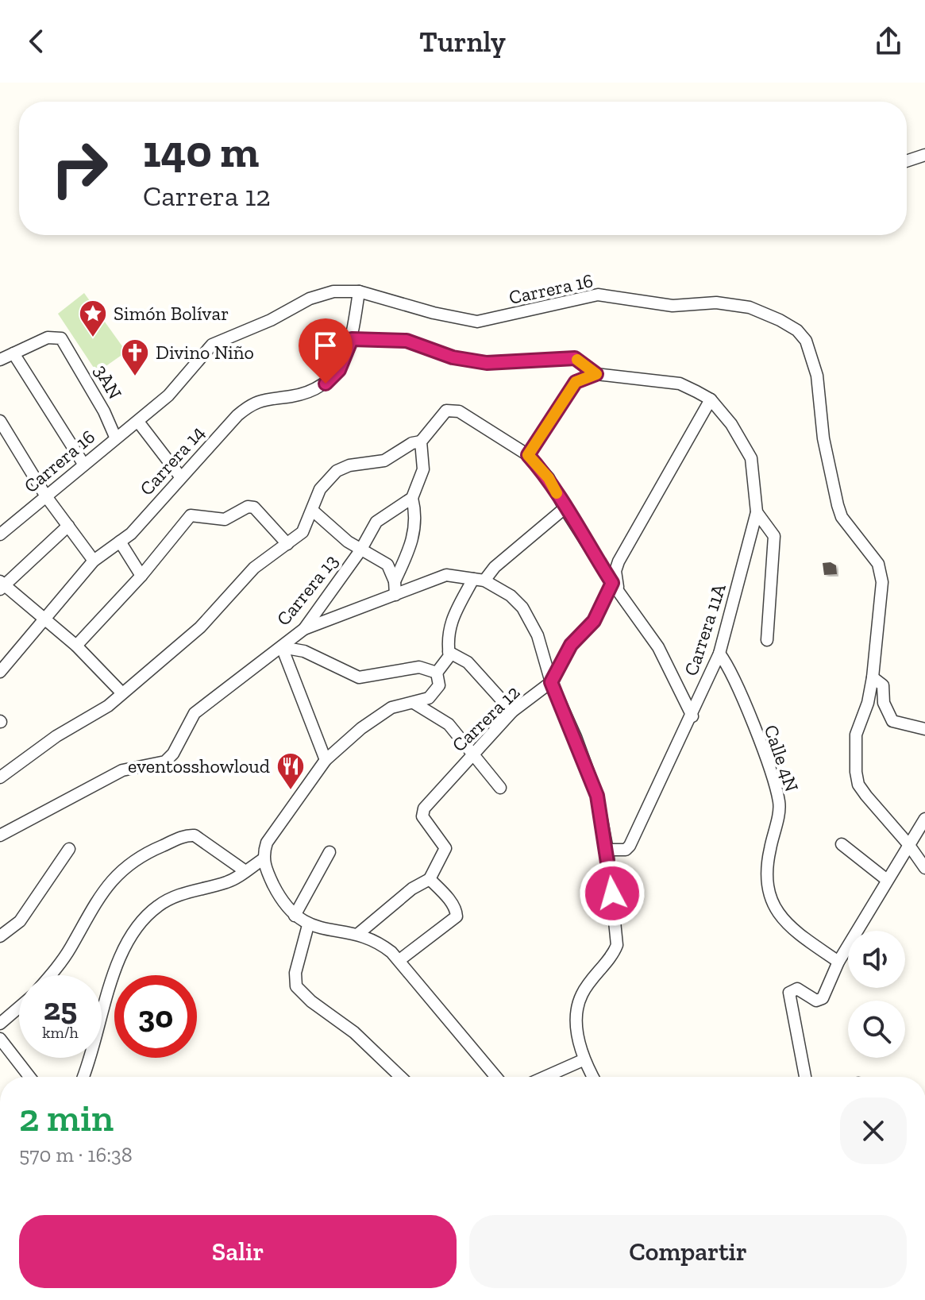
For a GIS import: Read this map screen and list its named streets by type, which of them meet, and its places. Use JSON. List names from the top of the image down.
{
  "streets": {
    "street": [
      "Carrera 16",
      "3AN",
      "Carrera 14",
      "Carrera 13",
      "Carrera 11A",
      "Carrera 12",
      "Calle 4N"
    ]
  },
  "crossings": [
    ["Carrera 16", "3AN"],
    ["Carrera 16", "Carrera 14"],
    ["Carrera 11A", "Carrera 12"],
    ["Carrera 11A", "Calle 4N"]
  ],
  "places": {
    "place": ["Simón Bolívar"],
    "church": ["Divino Niño"],
    "restaurant": ["eventosshowloud"]
  },
  "page": {
    "header": "Turnly",
    "turn": ["140 m", "Carrera 12"],
    "speed": "25 km/h",
    "limit": "30",
    "heading": ["2 min", "570 m · 16:38"],
    "buttons": ["Salir", "Compartir"]
  }
}
